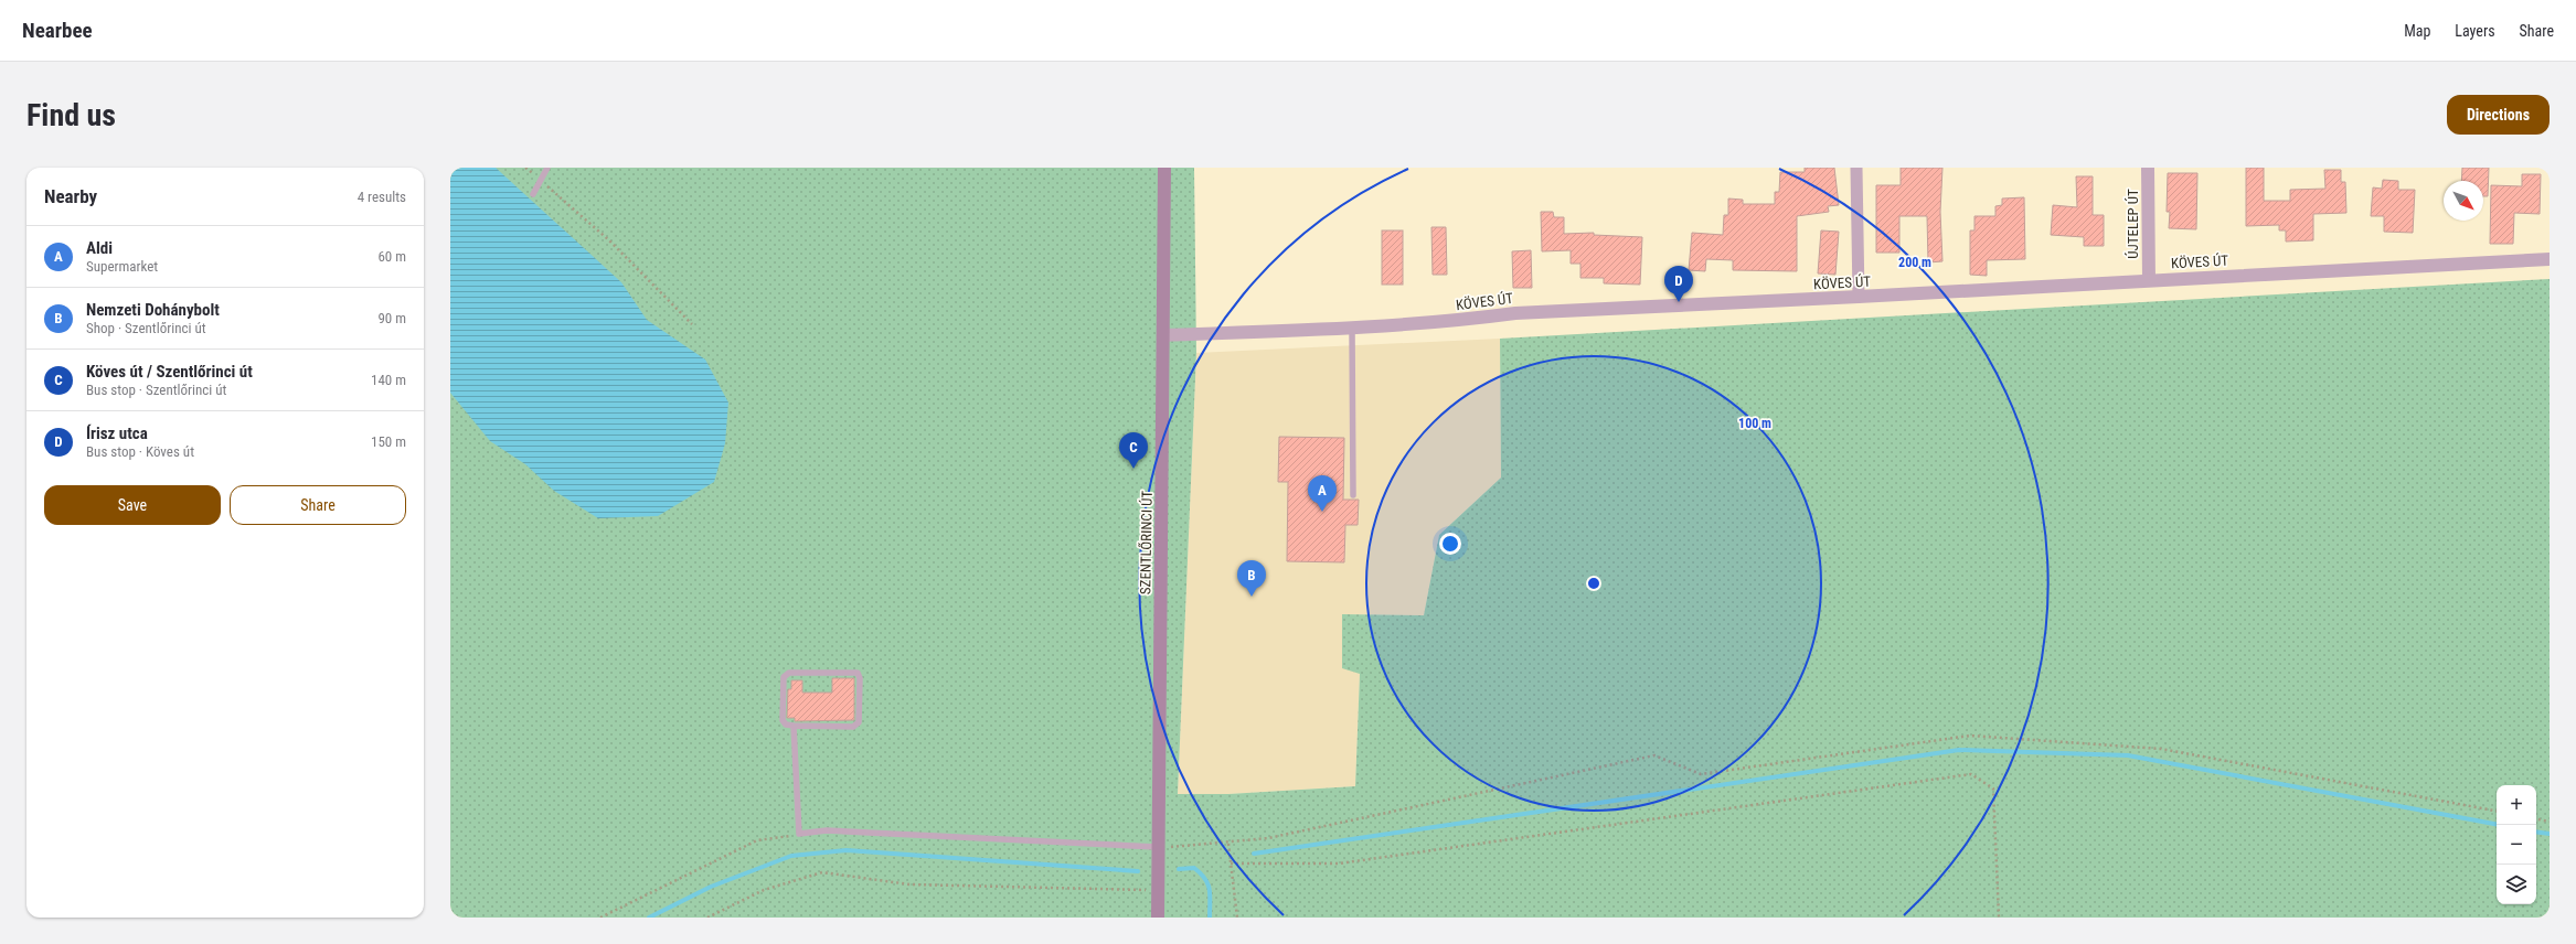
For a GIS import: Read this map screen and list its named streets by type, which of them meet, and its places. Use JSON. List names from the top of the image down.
{
  "streets": {
    "main road": ["SZENTLŐRINCI ÚT"],
    "street": ["ÚJTELEP ÚT", "KÖVES ÚT"]
  },
  "crossings": [
    ["ÚJTELEP ÚT", "KÖVES ÚT"],
    ["KÖVES ÚT", "SZENTLŐRINCI ÚT"]
  ],
  "north": "bottom right",
  "page": {
    "header": "Nearbee",
    "nav": ["Map", "Layers", "Share"],
    "buttons": [
      "Directions",
      ["Save", "Share"]
    ],
    "title": "Find us",
    "heading": ["Nearby", "4 results"],
    "list": [
      {
        "mark": "A",
        "name": "Aldi",
        "note": "Supermarket",
        "value": "60 m"
      },
      {
        "mark": "B",
        "name": "Nemzeti Dohánybolt",
        "note": "Shop · Szentlőrinci út",
        "value": "90 m"
      },
      {
        "mark": "C",
        "name": "Köves út / Szentlőrinci út",
        "note": "Bus stop · Szentlőrinci út",
        "value": "140 m"
      },
      {
        "mark": "D",
        "name": "Írisz utca",
        "note": "Bus stop · Köves út",
        "value": "150 m"
      }
    ],
    "pins": [
      "D",
      "C",
      "A",
      "B"
    ],
    "map_buttons": ["+", "−"]
  },
  "rings": ["200 m", "100 m"]
}
